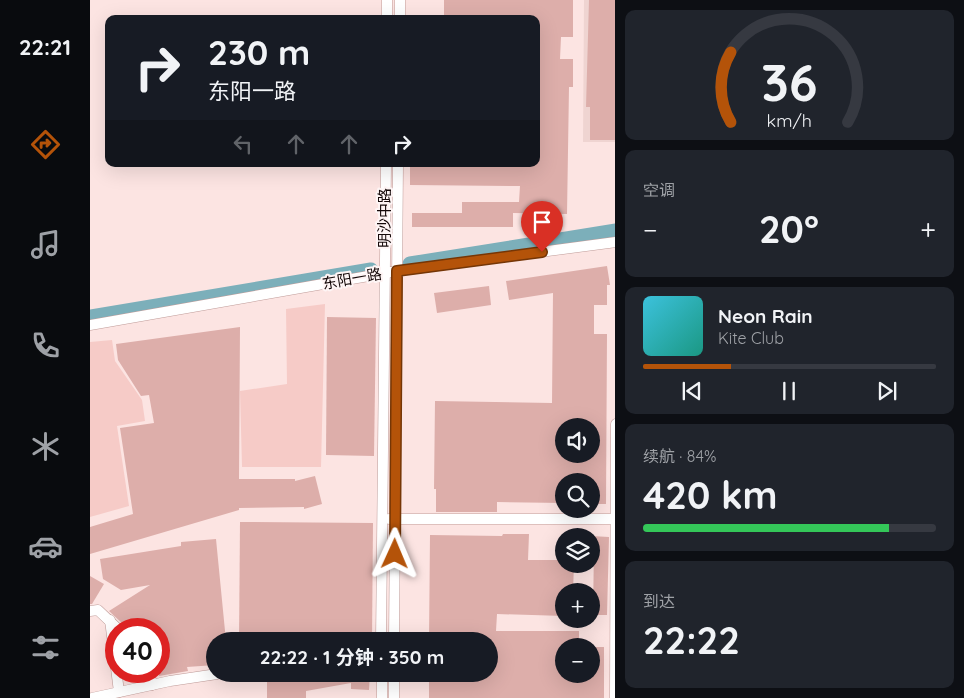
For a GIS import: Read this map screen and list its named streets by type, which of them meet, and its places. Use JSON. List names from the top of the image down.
{
  "streets": {
    "street": ["明沙中路", "东阳一路"]
  },
  "crossings": [
    ["明沙中路", "东阳一路"]
  ],
  "page": {
    "tabs": "22:21",
    "turn": ["230 m", "东阳一路"],
    "tile": [
      "空调",
      ["续航 · 84%", "420 km"],
      ["到达", "22:22"]
    ],
    "heat": ["−", "20°", "+"],
    "song": ["Neon Rain", "Kite Club"],
    "map_buttons": ["+", "−"],
    "limit": "40",
    "trip": "22:22 · 1 分钟 · 350 m",
    "gauge": ["36", "km/h"]
  }
}
